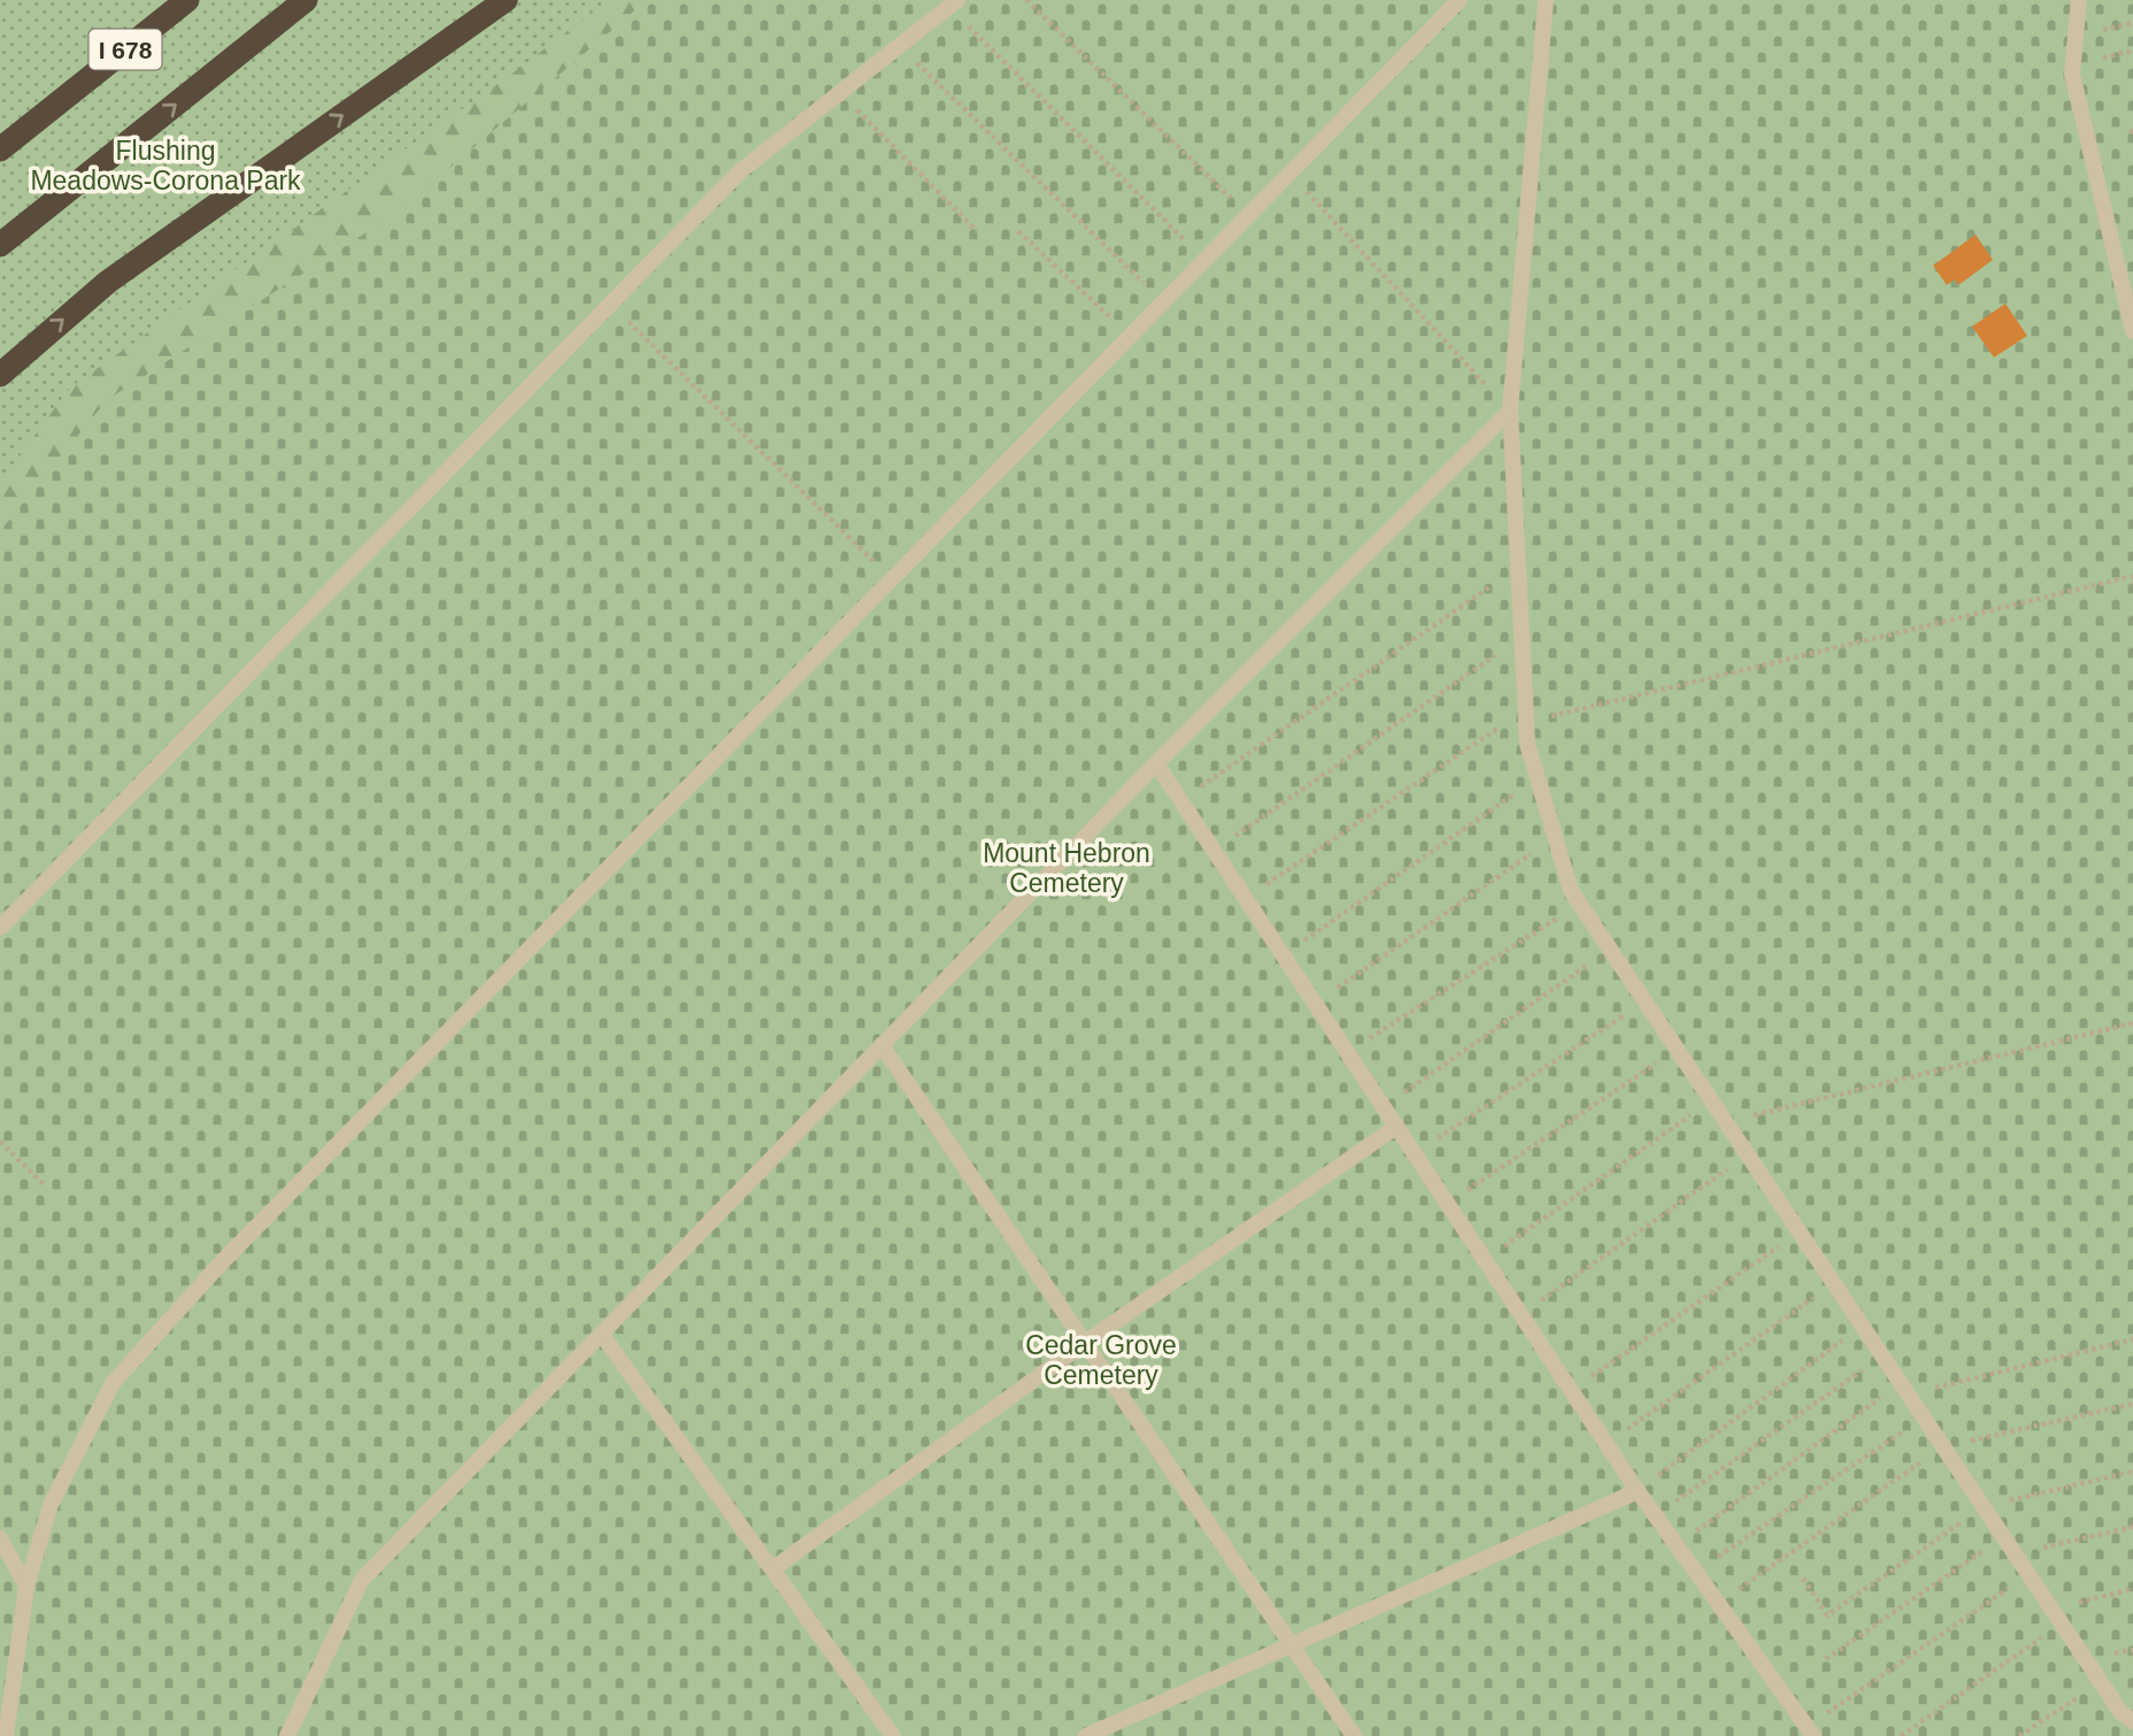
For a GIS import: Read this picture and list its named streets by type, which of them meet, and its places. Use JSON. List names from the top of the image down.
{
  "streets": {
    "highway": ["I 678"]
  },
  "parks": ["Flushing Meadows-Corona Park", "Mount Hebron Cemetery", "Cedar Grove Cemetery"]
}
